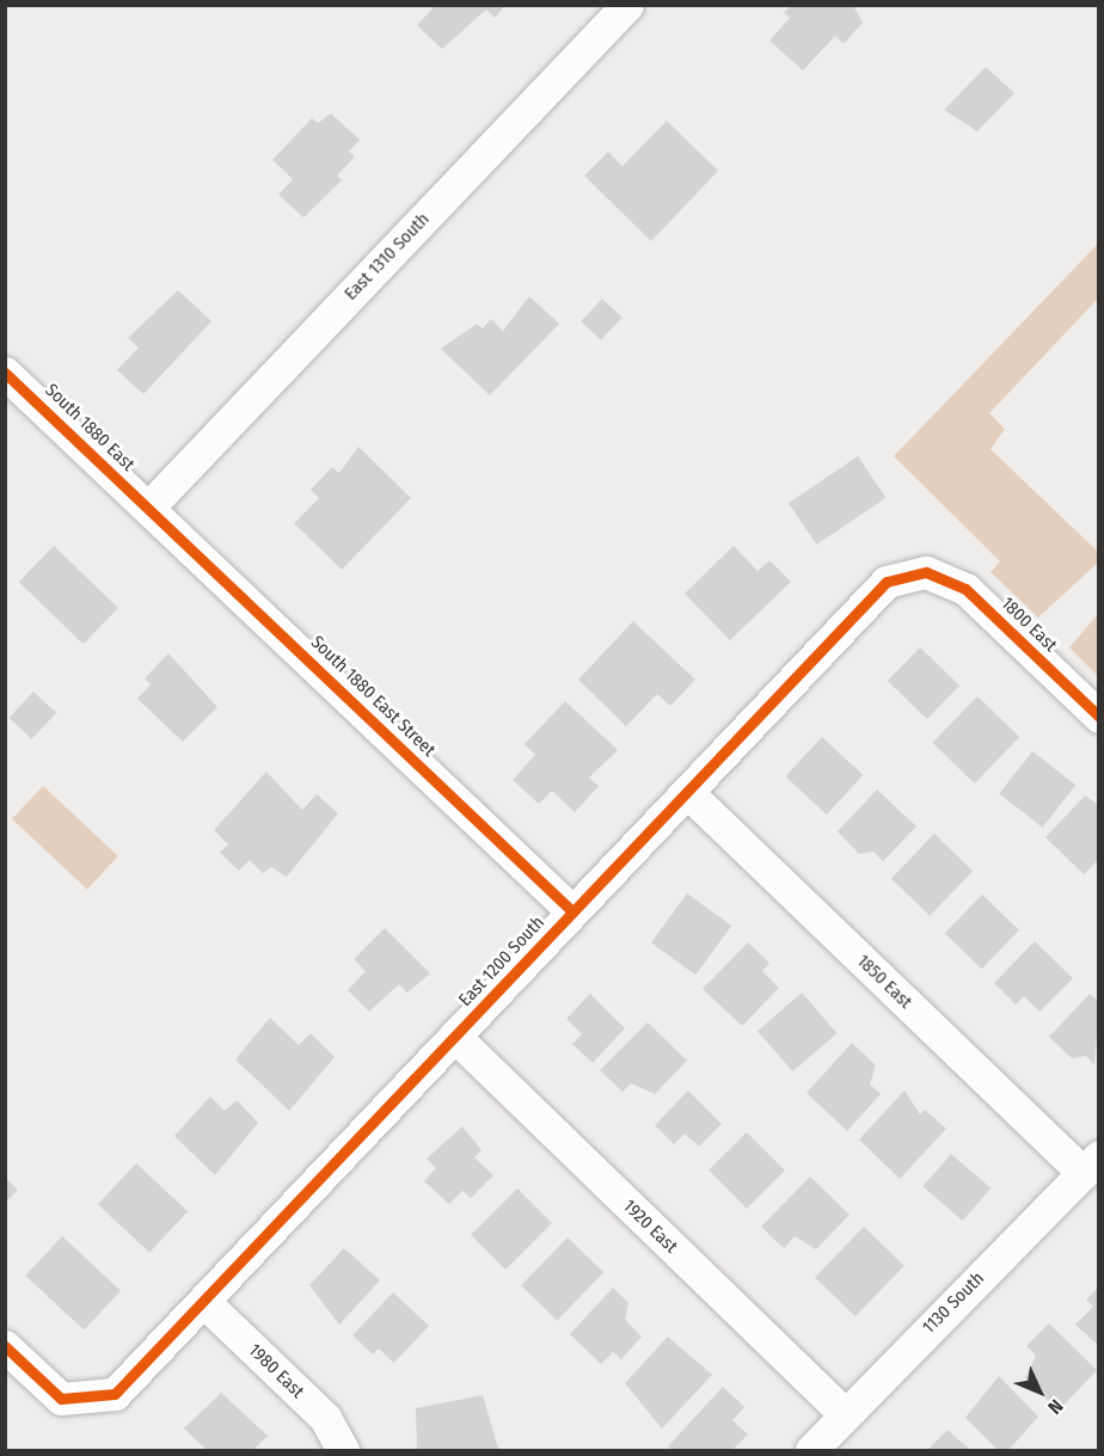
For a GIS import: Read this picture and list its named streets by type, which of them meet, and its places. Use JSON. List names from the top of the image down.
{
  "streets": {
    "street": [
      "East 1310 South",
      "South 1880 East",
      "1800 East",
      "South 1880 East Street",
      "East 1200 South",
      "1850 East",
      "1920 East",
      "1130 South",
      "1980 East"
    ]
  },
  "crossings": [
    ["East 1310 South", "South 1880 East"],
    ["East 1310 South", "South 1880 East Street"],
    ["South 1880 East", "South 1880 East Street"],
    ["1800 East", "East 1200 South"],
    ["South 1880 East Street", "East 1200 South"],
    ["East 1200 South", "1850 East"],
    ["East 1200 South", "1920 East"],
    ["East 1200 South", "1980 East"],
    ["1850 East", "1130 South"],
    ["1920 East", "1130 South"]
  ],
  "north": "bottom right"
}
